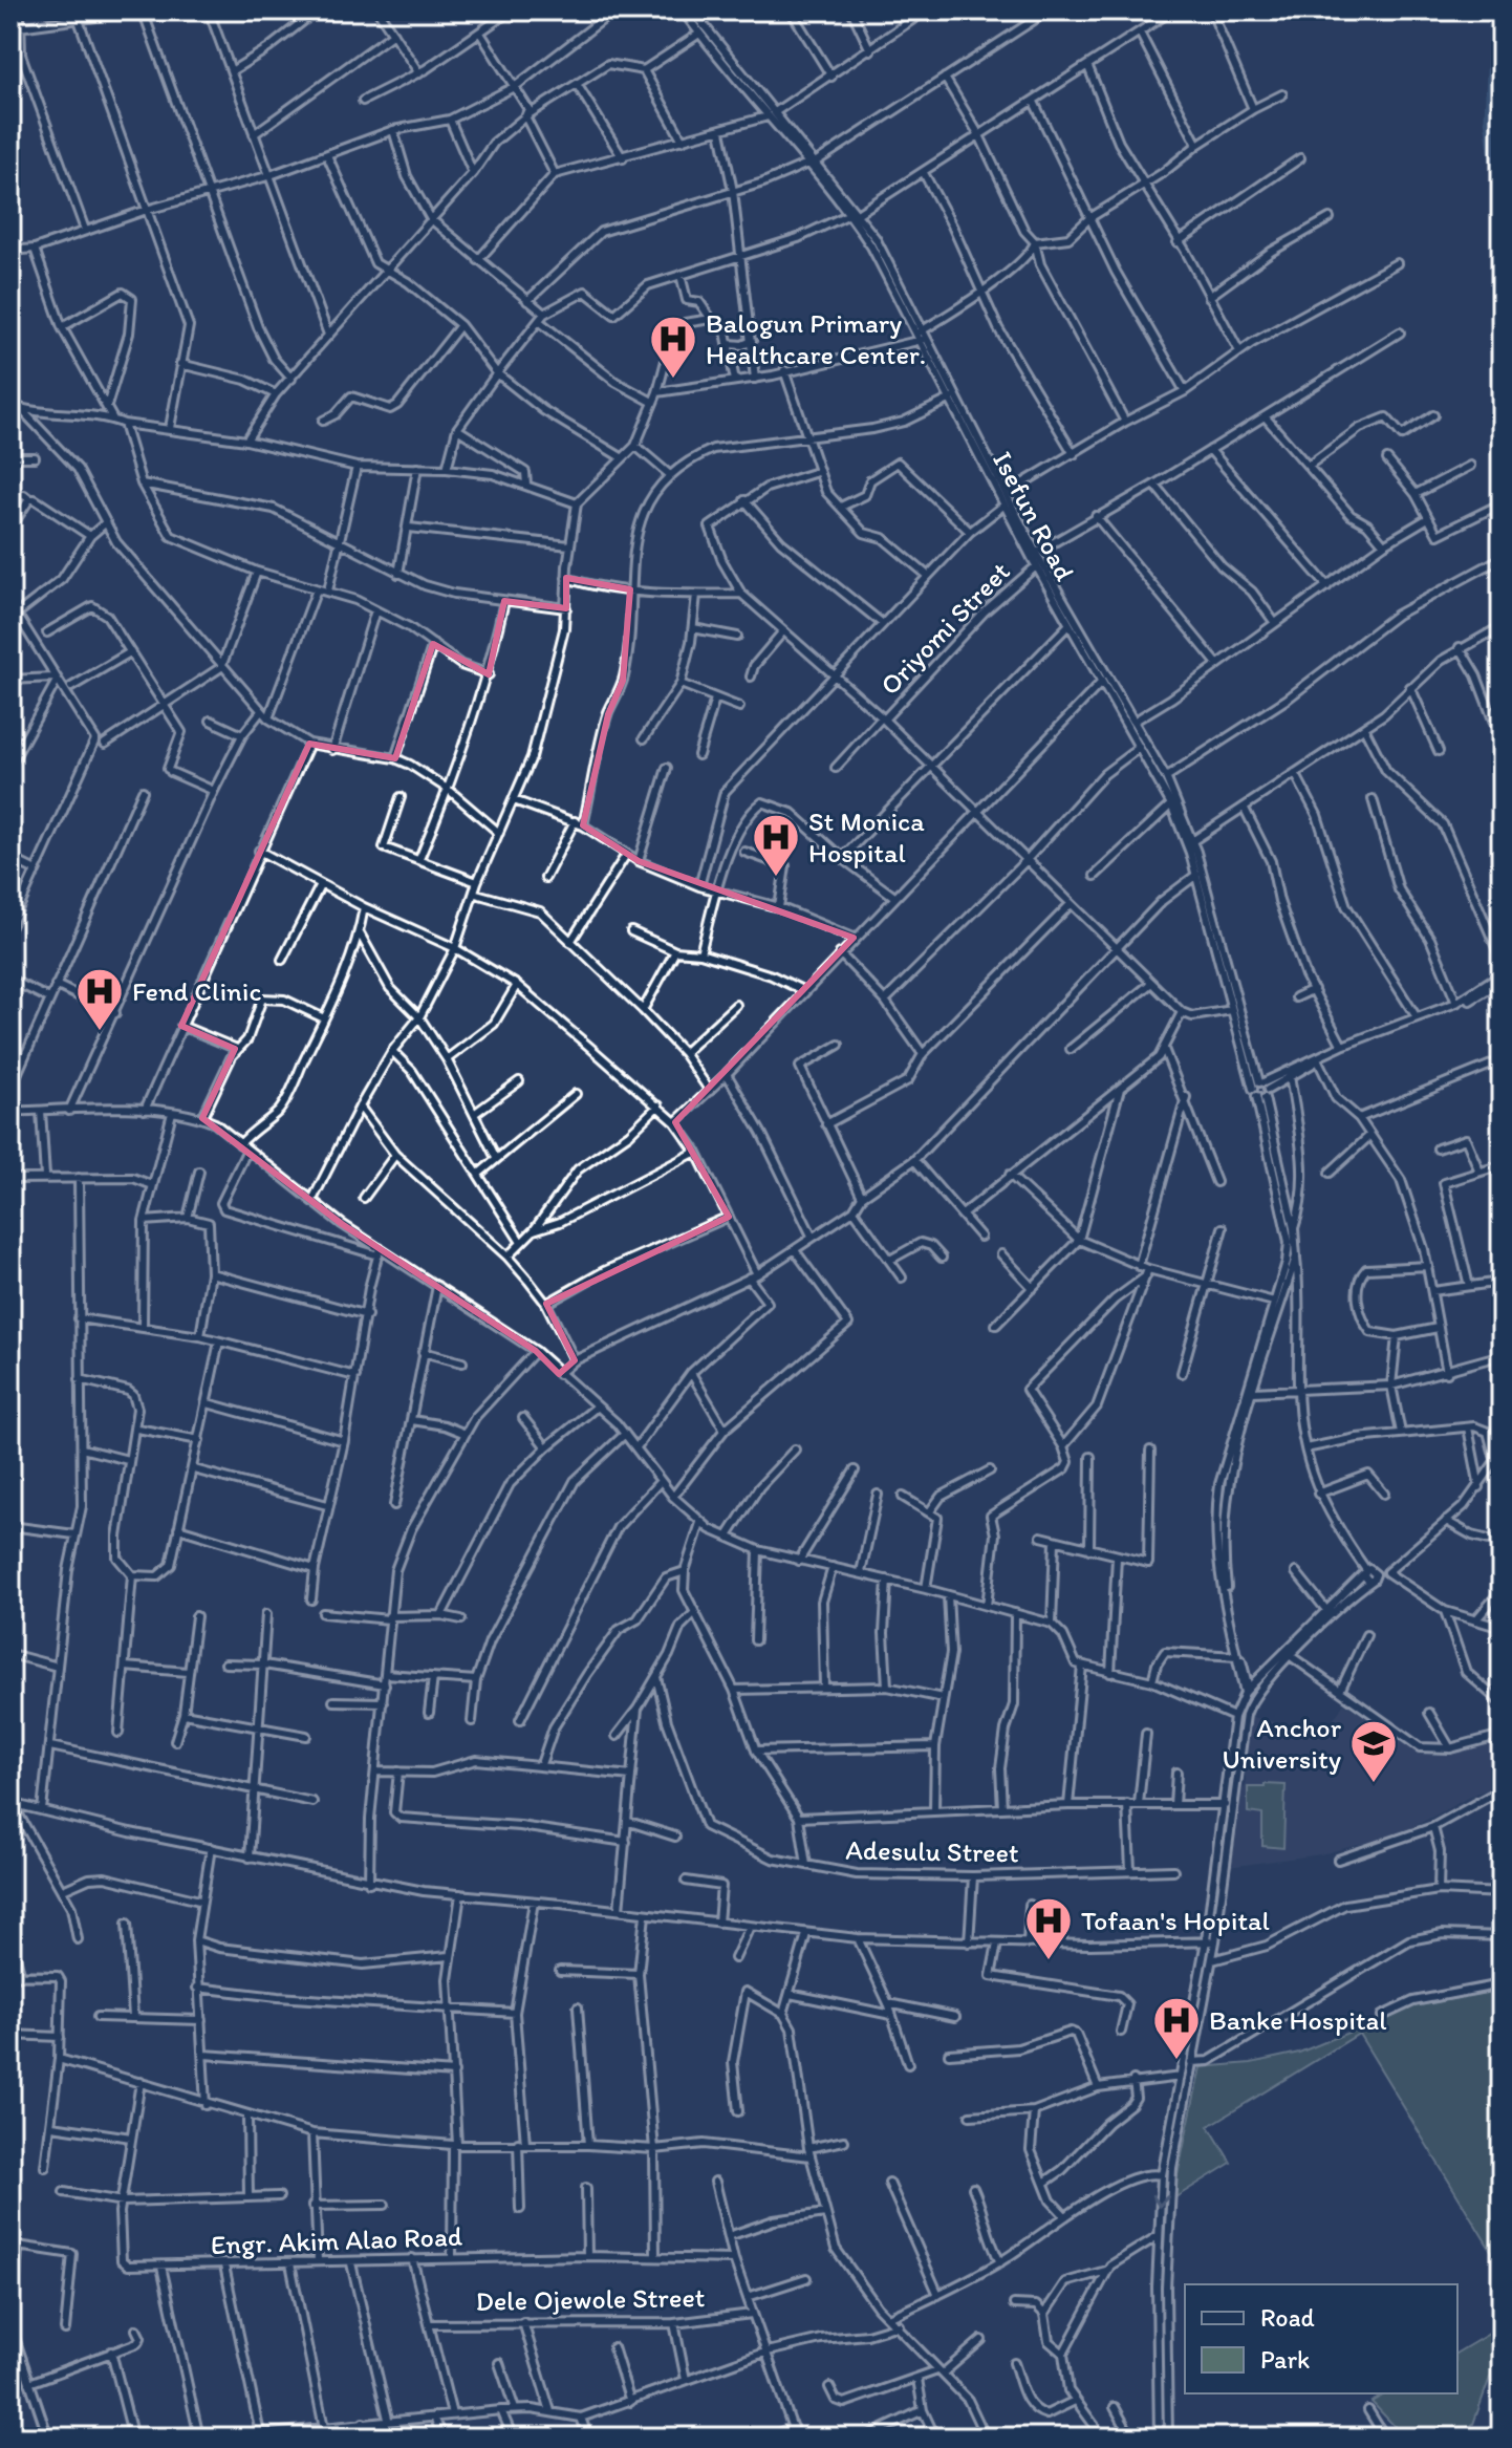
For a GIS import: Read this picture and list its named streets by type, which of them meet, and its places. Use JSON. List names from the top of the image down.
{
  "streets": {
    "street": [
      "Isefun Road",
      "Oriyomi Street",
      "Adesulu Street",
      "Engr. Akim Alao Road",
      "Dele Ojewole Street"
    ]
  },
  "crossings": [
    ["Isefun Road", "Oriyomi Street"]
  ],
  "places": {
    "hospital": [
      "Balogun Primary Healthcare Center.",
      "St Monica Hospital",
      "Fend Clinic",
      "Tofaan's Hopital",
      "Banke Hospital"
    ],
    "school or university": ["Anchor University"]
  },
  "legend": ["Road", "Park"]
}
